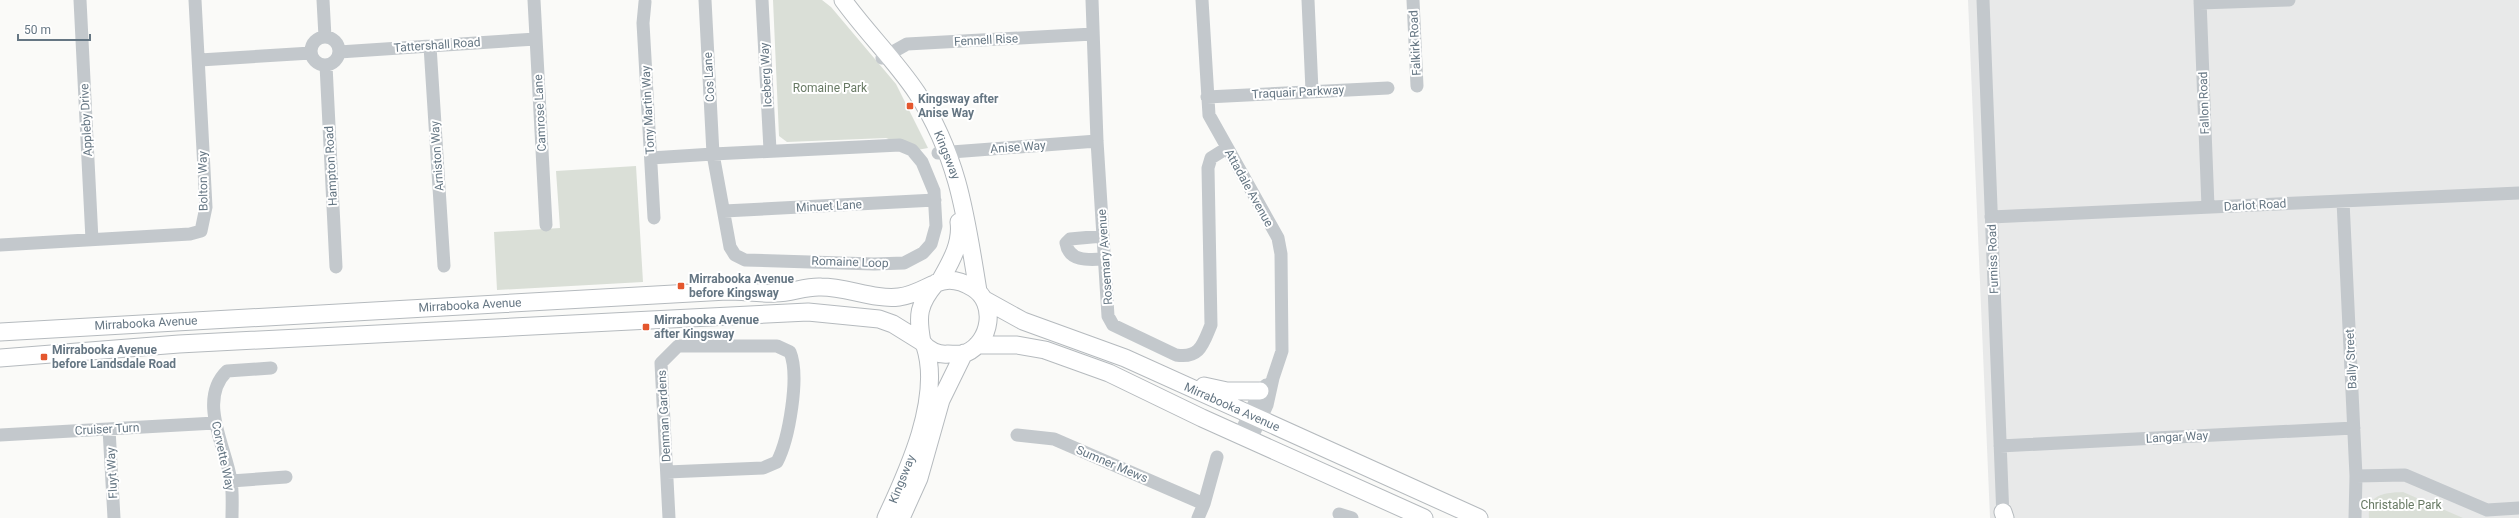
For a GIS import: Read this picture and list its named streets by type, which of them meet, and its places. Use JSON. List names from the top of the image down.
{
  "streets": {
    "main road": ["Kingsway", "Mirrabooka Avenue"],
    "street": [
      "Fennell Rise",
      "Falkirk Road",
      "Tattershall Road",
      "Iceberg Way",
      "Cos Lane",
      "Traquair Parkway",
      "Fallon Road",
      "Tony Martin Way",
      "Camrose Lane",
      "Appleby Drive",
      "Anise Way",
      "Arniston Way",
      "Hampton Road",
      "Bolton Way",
      "Attadale Avenue",
      "Darlot Road",
      "Minuet Lane",
      "Rosemary Avenue",
      "Furniss Road",
      "Romaine Loop",
      "Bally Street",
      "Denman Gardens",
      "Cruiser Turn",
      "Langar Way",
      "Corvette Way",
      "Sumner Mews",
      "Fluyt Way"
    ]
  },
  "crossings": [
    ["Fennell Rise", "Kingsway"],
    ["Fennell Rise", "Rosemary Avenue"],
    ["Tattershall Road", "Camrose Lane"],
    ["Tattershall Road", "Arniston Way"],
    ["Tattershall Road", "Hampton Road"],
    ["Iceberg Way", "Romaine Loop"],
    ["Cos Lane", "Romaine Loop"],
    ["Traquair Parkway", "Attadale Avenue"],
    ["Fallon Road", "Darlot Road"],
    ["Tony Martin Way", "Romaine Loop"],
    ["Appleby Drive", "Bolton Way"],
    ["Anise Way", "Kingsway"],
    ["Anise Way", "Rosemary Avenue"],
    ["Kingsway", "Mirrabooka Avenue"],
    ["Attadale Avenue", "Rosemary Avenue"],
    ["Attadale Avenue", "Mirrabooka Avenue"],
    ["Darlot Road", "Furniss Road"],
    ["Darlot Road", "Bally Street"],
    ["Minuet Lane", "Romaine Loop"],
    ["Furniss Road", "Langar Way"],
    ["Bally Street", "Langar Way"],
    ["Cruiser Turn", "Corvette Way"],
    ["Cruiser Turn", "Fluyt Way"]
  ],
  "parks": ["Romaine Park", "Christable Park"],
  "places": {
    "transit": [
      "Kingsway after Anise Way",
      "Mirrabooka Avenue before Kingsway",
      "Mirrabooka Avenue after Kingsway",
      "Mirrabooka Avenue before Landsdale Road"
    ]
  },
  "scale_bar": "50 m"
}
